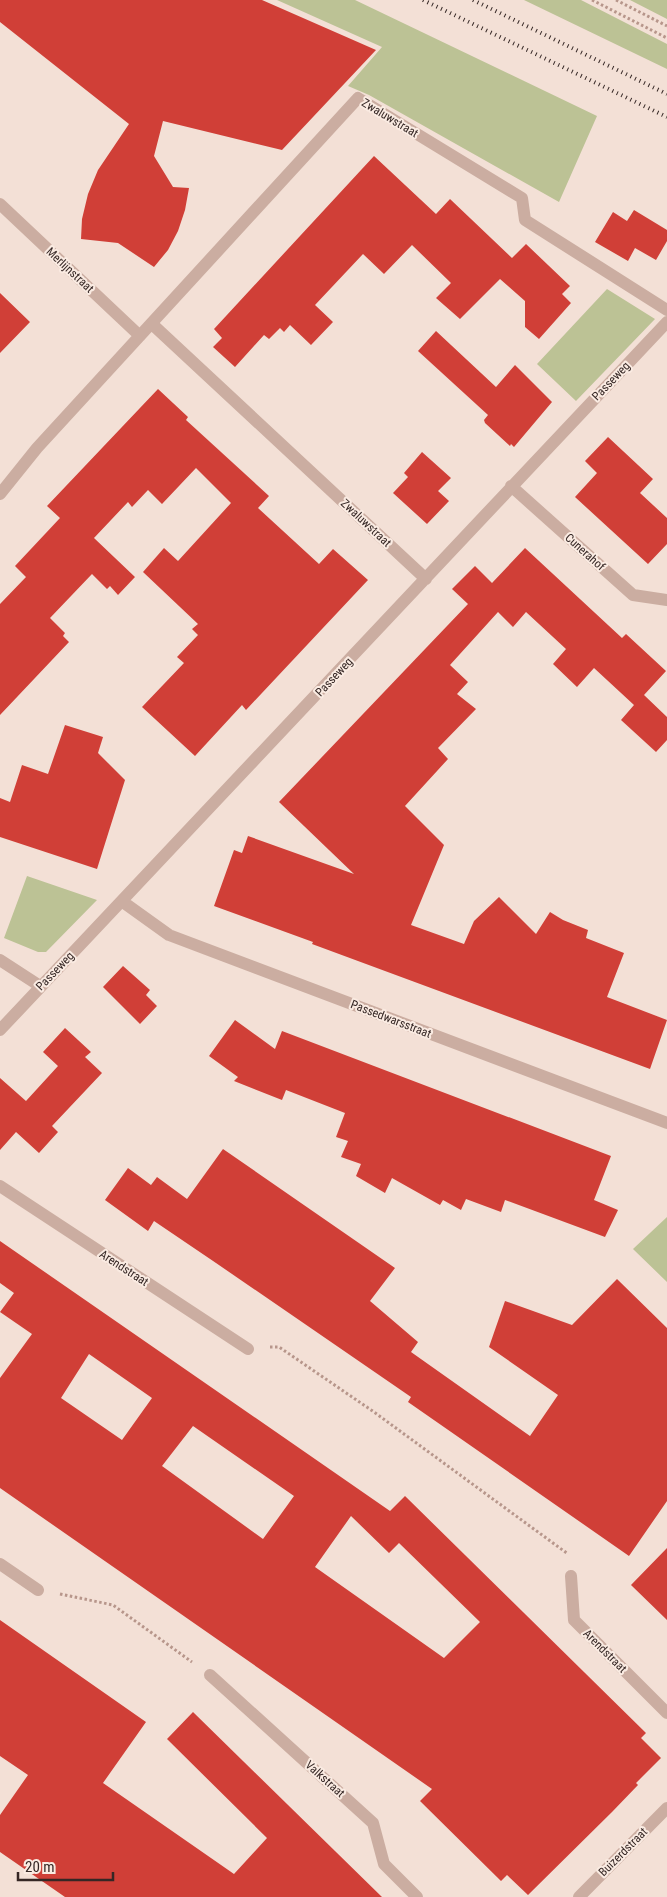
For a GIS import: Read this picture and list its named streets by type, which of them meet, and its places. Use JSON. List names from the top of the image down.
{
  "streets": {
    "street": [
      "Zwaluwstraat",
      "Merlijnstraat",
      "Passeweg",
      "Cunerahof",
      "Passedwarsstraat",
      "Arendstraat",
      "Valkstraat",
      "Buizerdstraat"
    ]
  },
  "crossings": [
    ["Zwaluwstraat", "Merlijnstraat"],
    ["Zwaluwstraat", "Passeweg"],
    ["Passeweg", "Cunerahof"],
    ["Passeweg", "Passedwarsstraat"]
  ],
  "scale_bar": "20 m"
}
